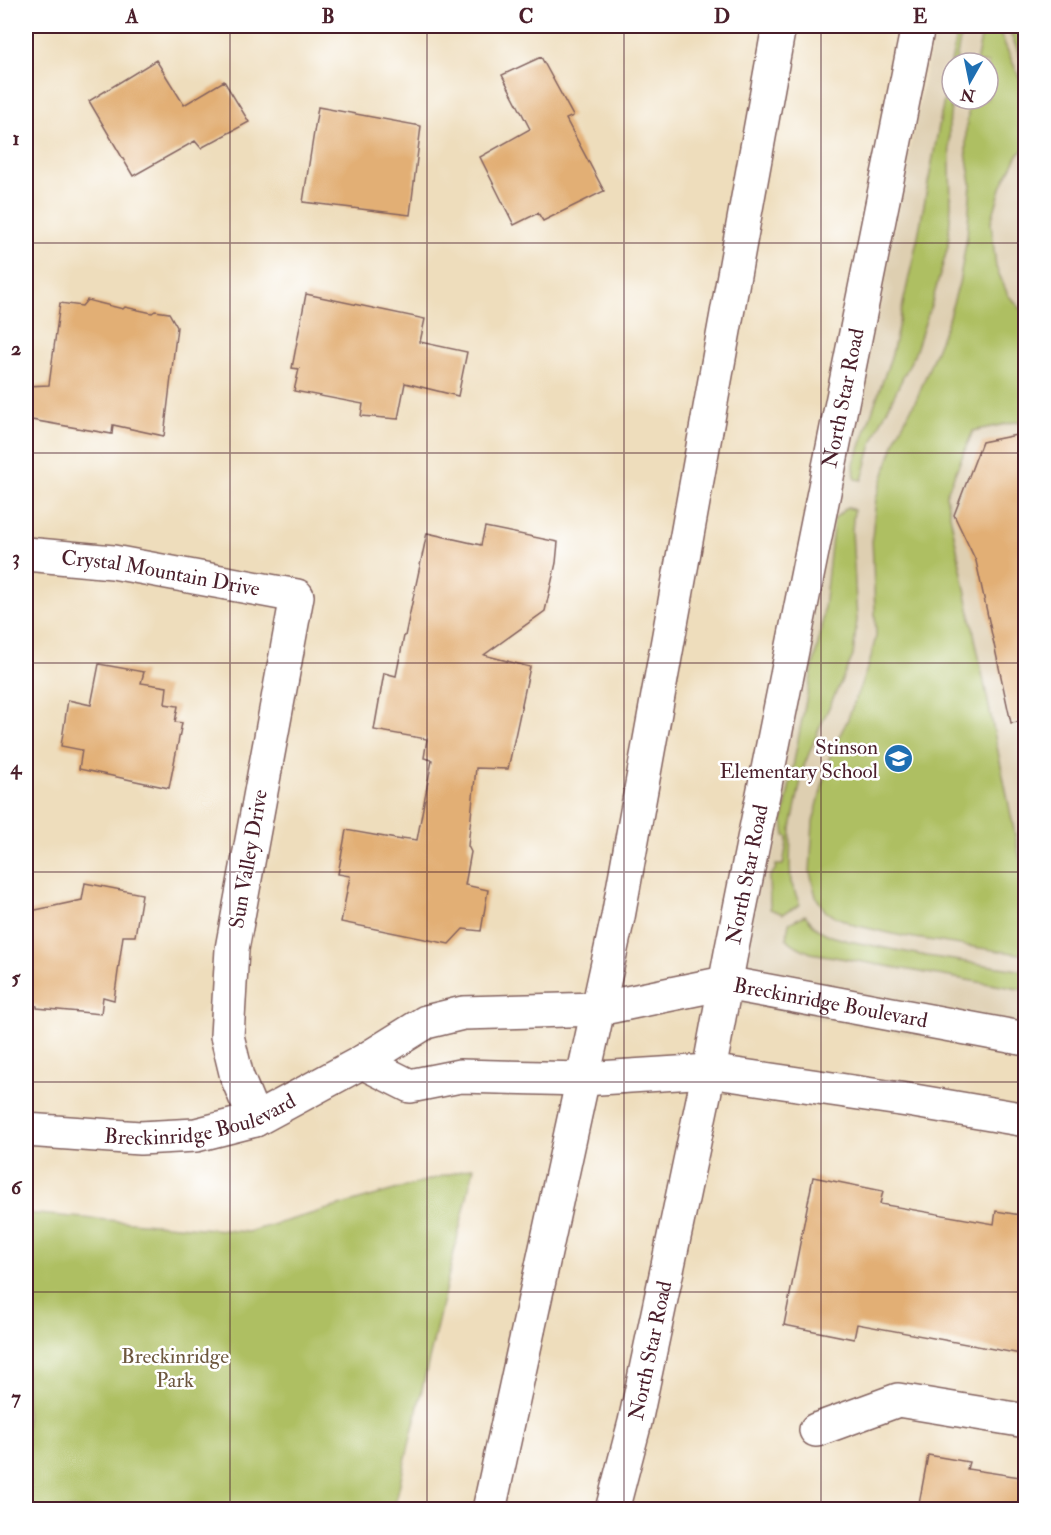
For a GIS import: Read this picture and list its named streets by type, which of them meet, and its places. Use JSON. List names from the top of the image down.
{
  "streets": {
    "main road": [
      "North Star Road",
      "Crystal Mountain Drive",
      "Sun Valley Drive",
      "Breckinridge Boulevard"
    ]
  },
  "crossings": [
    ["North Star Road", "Breckinridge Boulevard"],
    ["Crystal Mountain Drive", "Sun Valley Drive"],
    ["Sun Valley Drive", "Breckinridge Boulevard"]
  ],
  "parks": ["Breckinridge Park"],
  "places": {
    "school or university": ["Stinson Elementary School"]
  },
  "north": "bottom",
  "grid": {
    "columns": [
      "A",
      "B",
      "C",
      "D",
      "E"
    ],
    "rows": [
      "1",
      "2",
      "3",
      "4",
      "5",
      "6",
      "7"
    ]
  }
}
